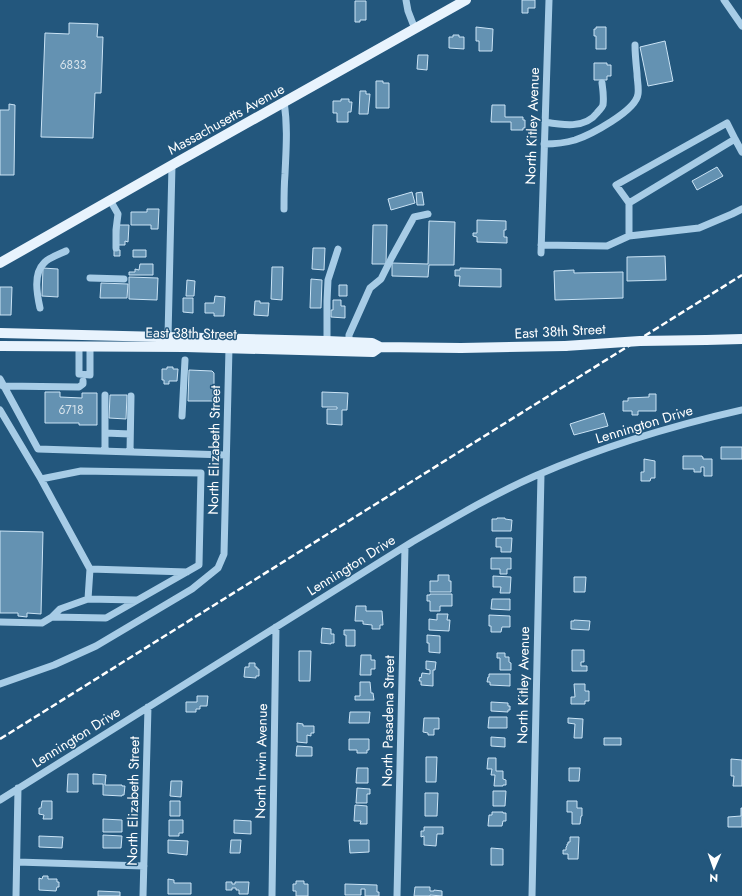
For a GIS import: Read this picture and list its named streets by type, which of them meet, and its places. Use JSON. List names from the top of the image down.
{
  "streets": {
    "main road": ["Massachusetts Avenue", "East 38th Street"],
    "street": [
      "North Kitley Avenue",
      "Lennington Drive",
      "North Elizabeth Street",
      "North Pasadena Street",
      "North Irwin Avenue"
    ]
  },
  "crossings": [
    ["North Kitley Avenue", "Lennington Drive"],
    ["East 38th Street", "North Elizabeth Street"],
    ["Lennington Drive", "North Elizabeth Street"],
    ["Lennington Drive", "North Pasadena Street"],
    ["Lennington Drive", "North Irwin Avenue"]
  ],
  "house_numbers": ["6833", "6718"],
  "north": "bottom"
}
